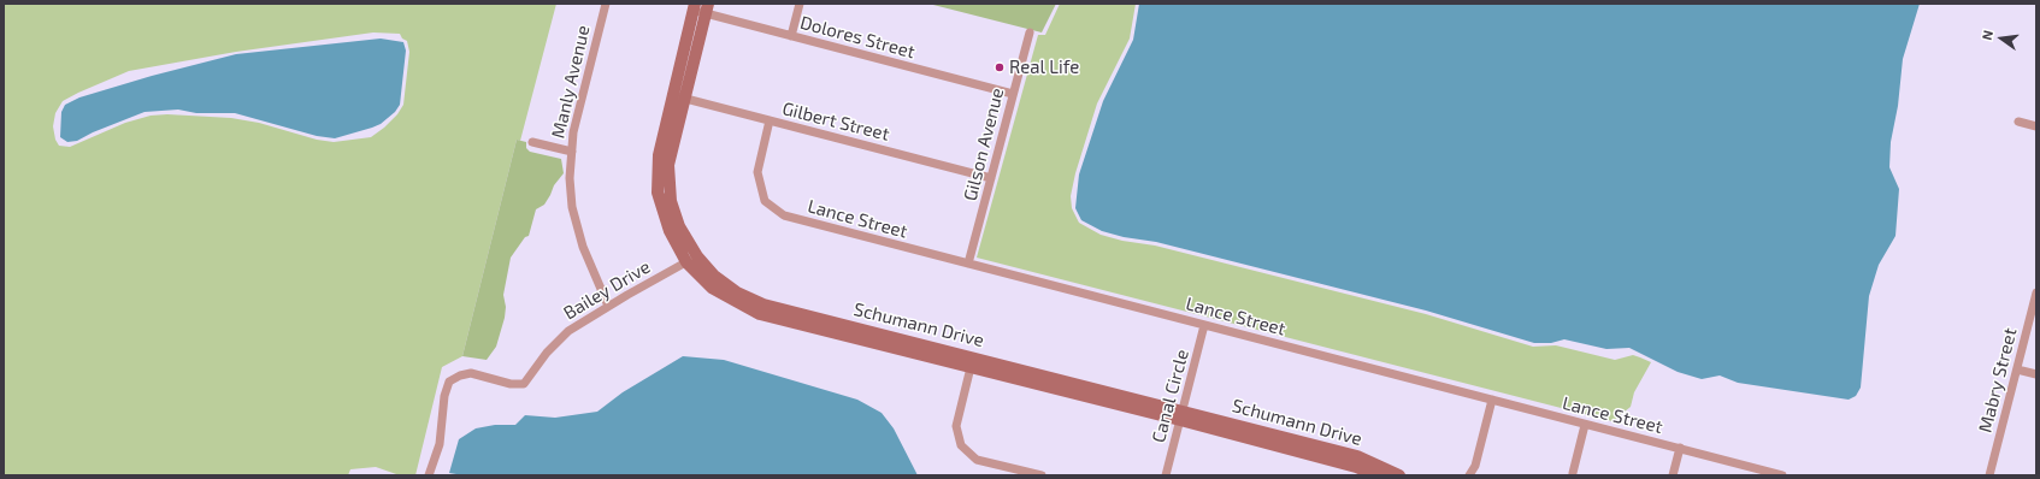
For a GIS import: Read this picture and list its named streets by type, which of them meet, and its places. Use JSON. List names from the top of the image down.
{
  "streets": {
    "street": [
      "Dolores Street",
      "Manly Avenue",
      "Gilbert Street",
      "Gilson Avenue",
      "Lance Street",
      "Bailey Drive",
      "Schumann Drive",
      "Mabry Street",
      "Canal Circle"
    ]
  },
  "crossings": [
    ["Dolores Street", "Gilson Avenue"],
    ["Dolores Street", "Schumann Drive"],
    ["Manly Avenue", "Bailey Drive"],
    ["Gilbert Street", "Gilson Avenue"],
    ["Gilbert Street", "Lance Street"],
    ["Gilbert Street", "Schumann Drive"],
    ["Gilson Avenue", "Lance Street"],
    ["Lance Street", "Canal Circle"],
    ["Bailey Drive", "Schumann Drive"],
    ["Schumann Drive", "Canal Circle"]
  ],
  "places": ["Real Life"],
  "north": "left"
}
